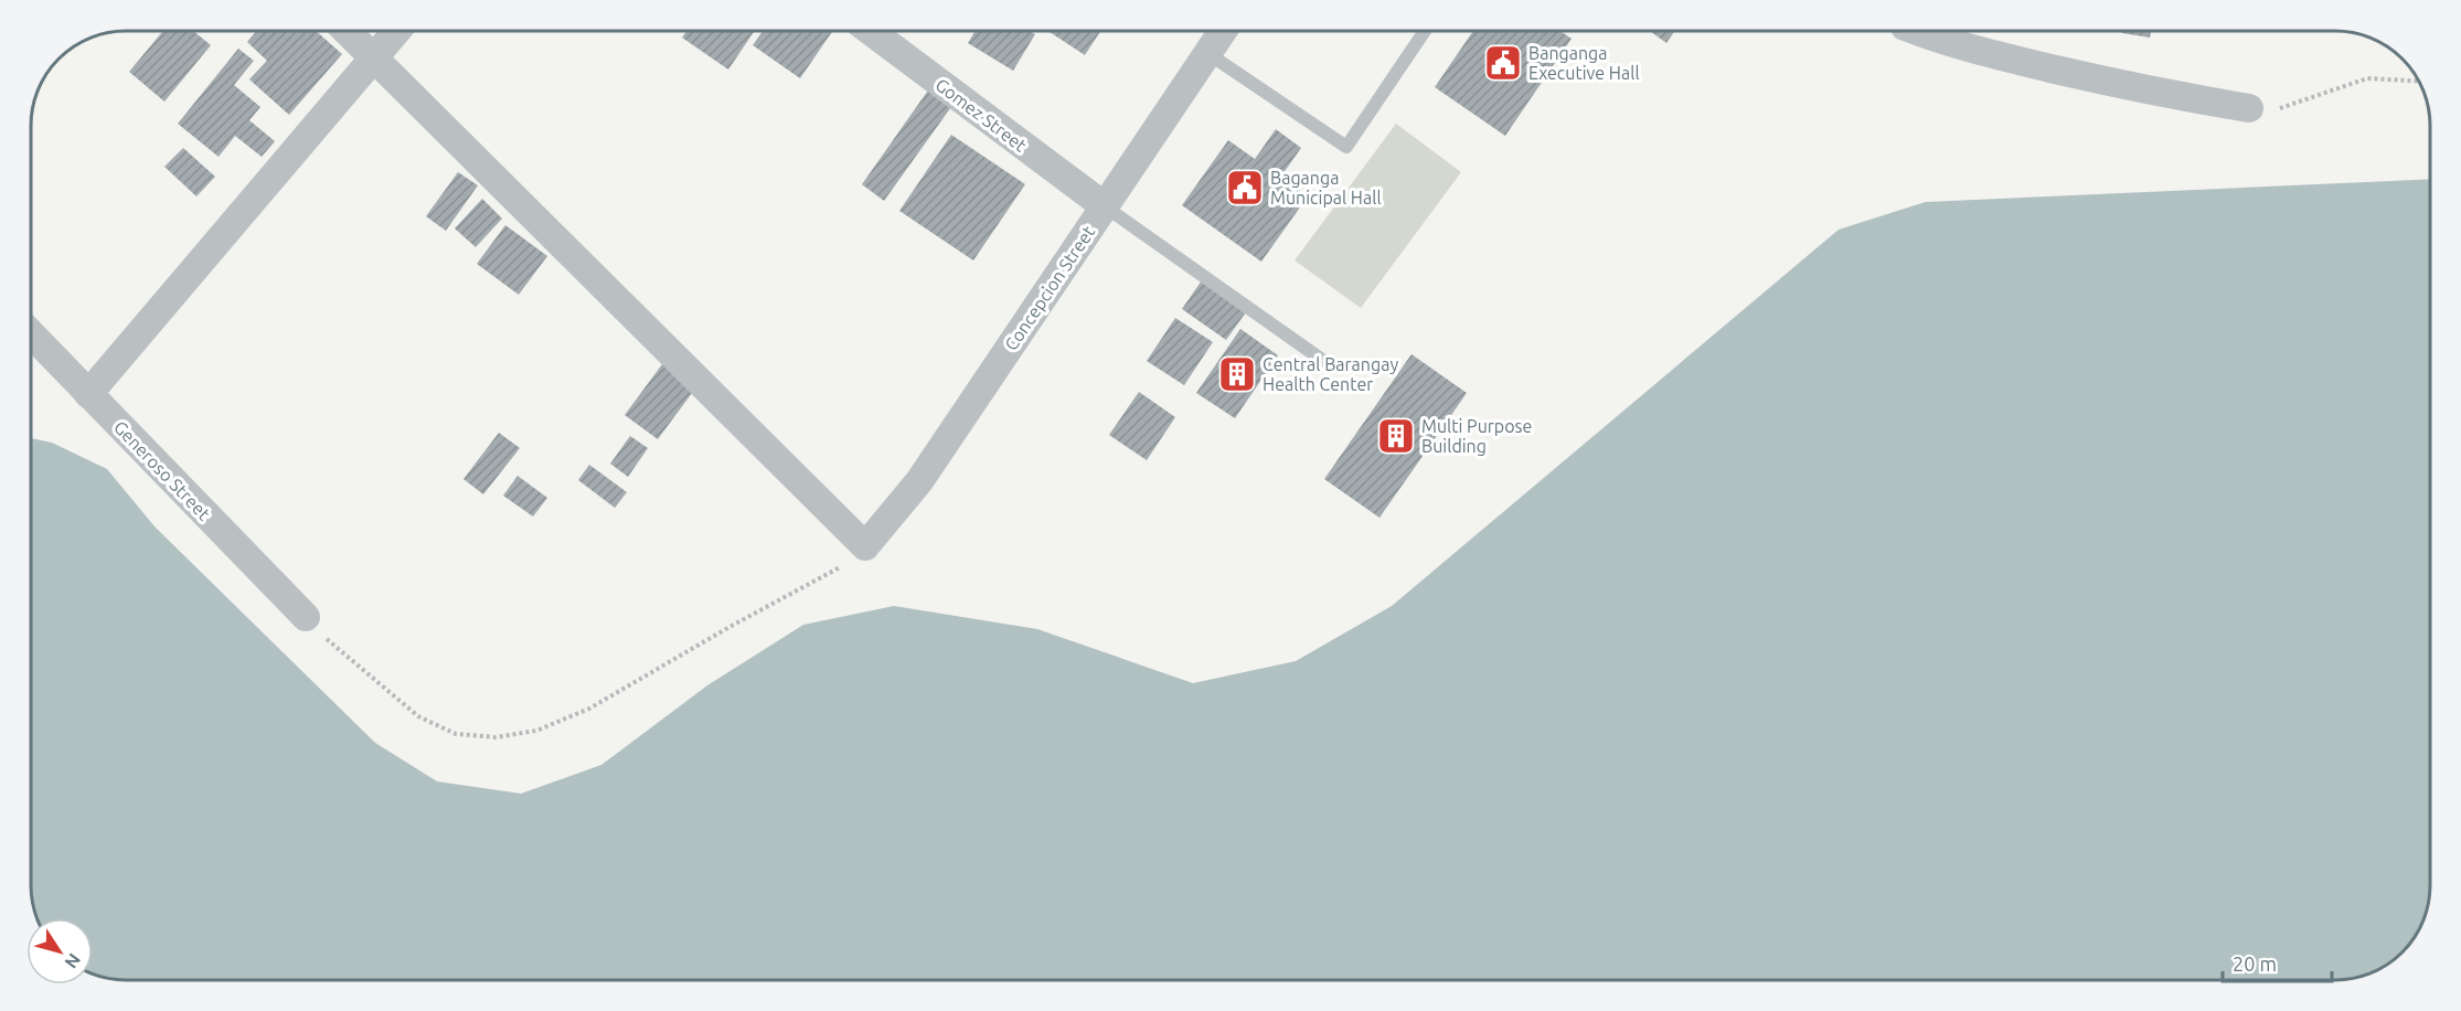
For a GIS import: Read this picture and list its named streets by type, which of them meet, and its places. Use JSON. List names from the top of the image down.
{
  "streets": {
    "street": ["Gomez Street", "Concepcion Street", "Generoso Street"]
  },
  "crossings": [
    ["Gomez Street", "Concepcion Street"]
  ],
  "places": {
    "public building": ["Banganga Executive Hall", "Baganga Municipal Hall"],
    "building": ["Central Barangay Health Center", "Multi Purpose Building"]
  },
  "scale_bar": "20 m",
  "north": "bottom right"
}
